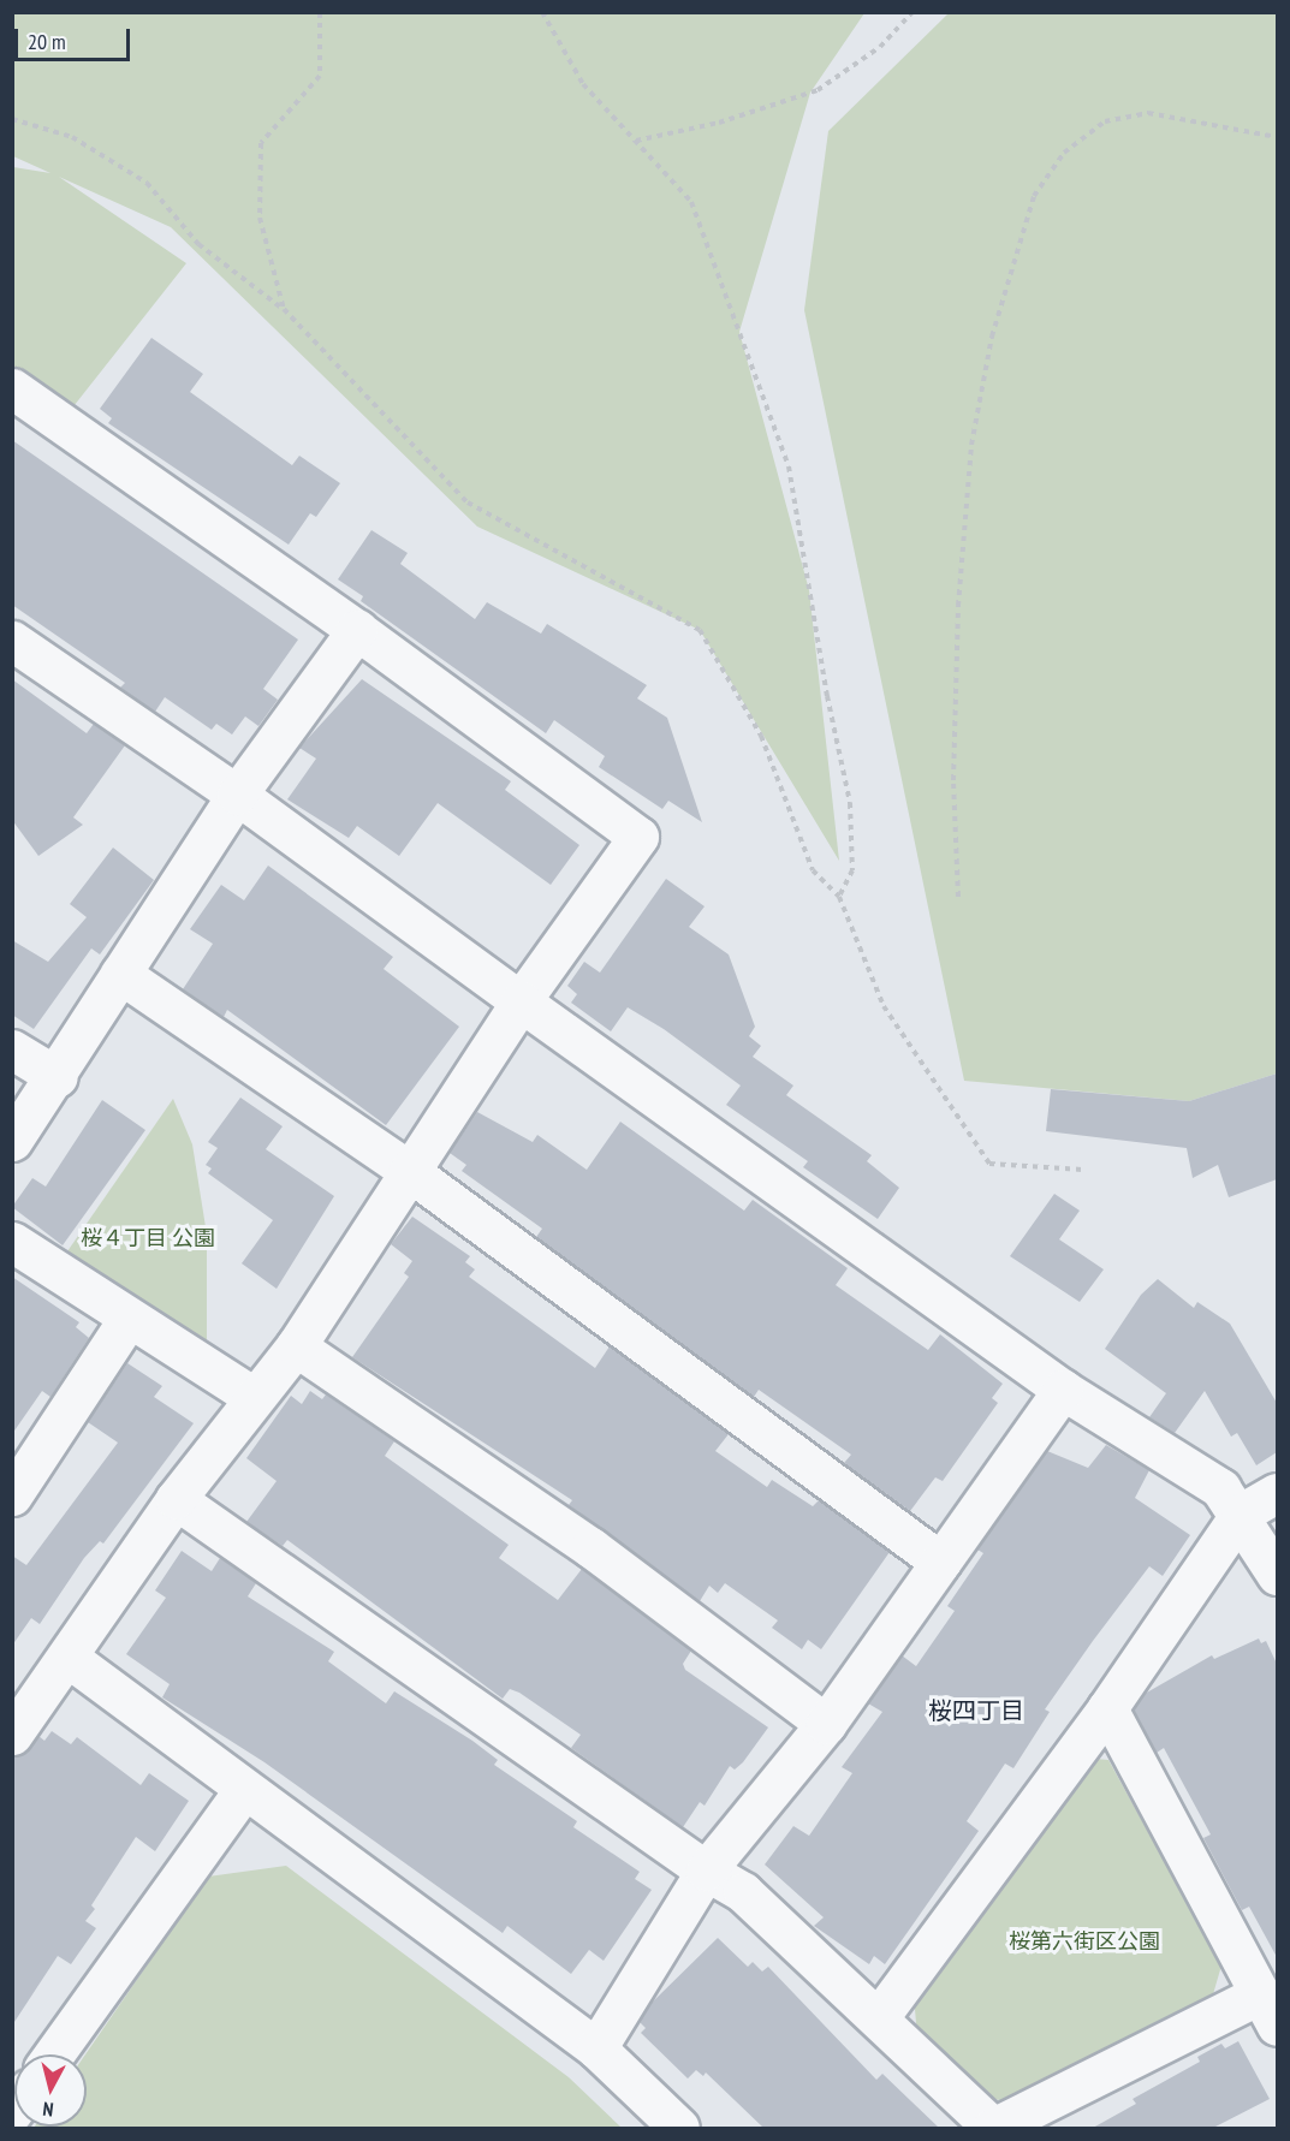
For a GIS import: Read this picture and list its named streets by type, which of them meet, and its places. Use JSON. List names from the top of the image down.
{
  "districts": ["桜四丁目"],
  "parks": ["桜４丁目 公園", "桜第六街区公園"],
  "scale_bar": "20 m",
  "north": "bottom"
}
